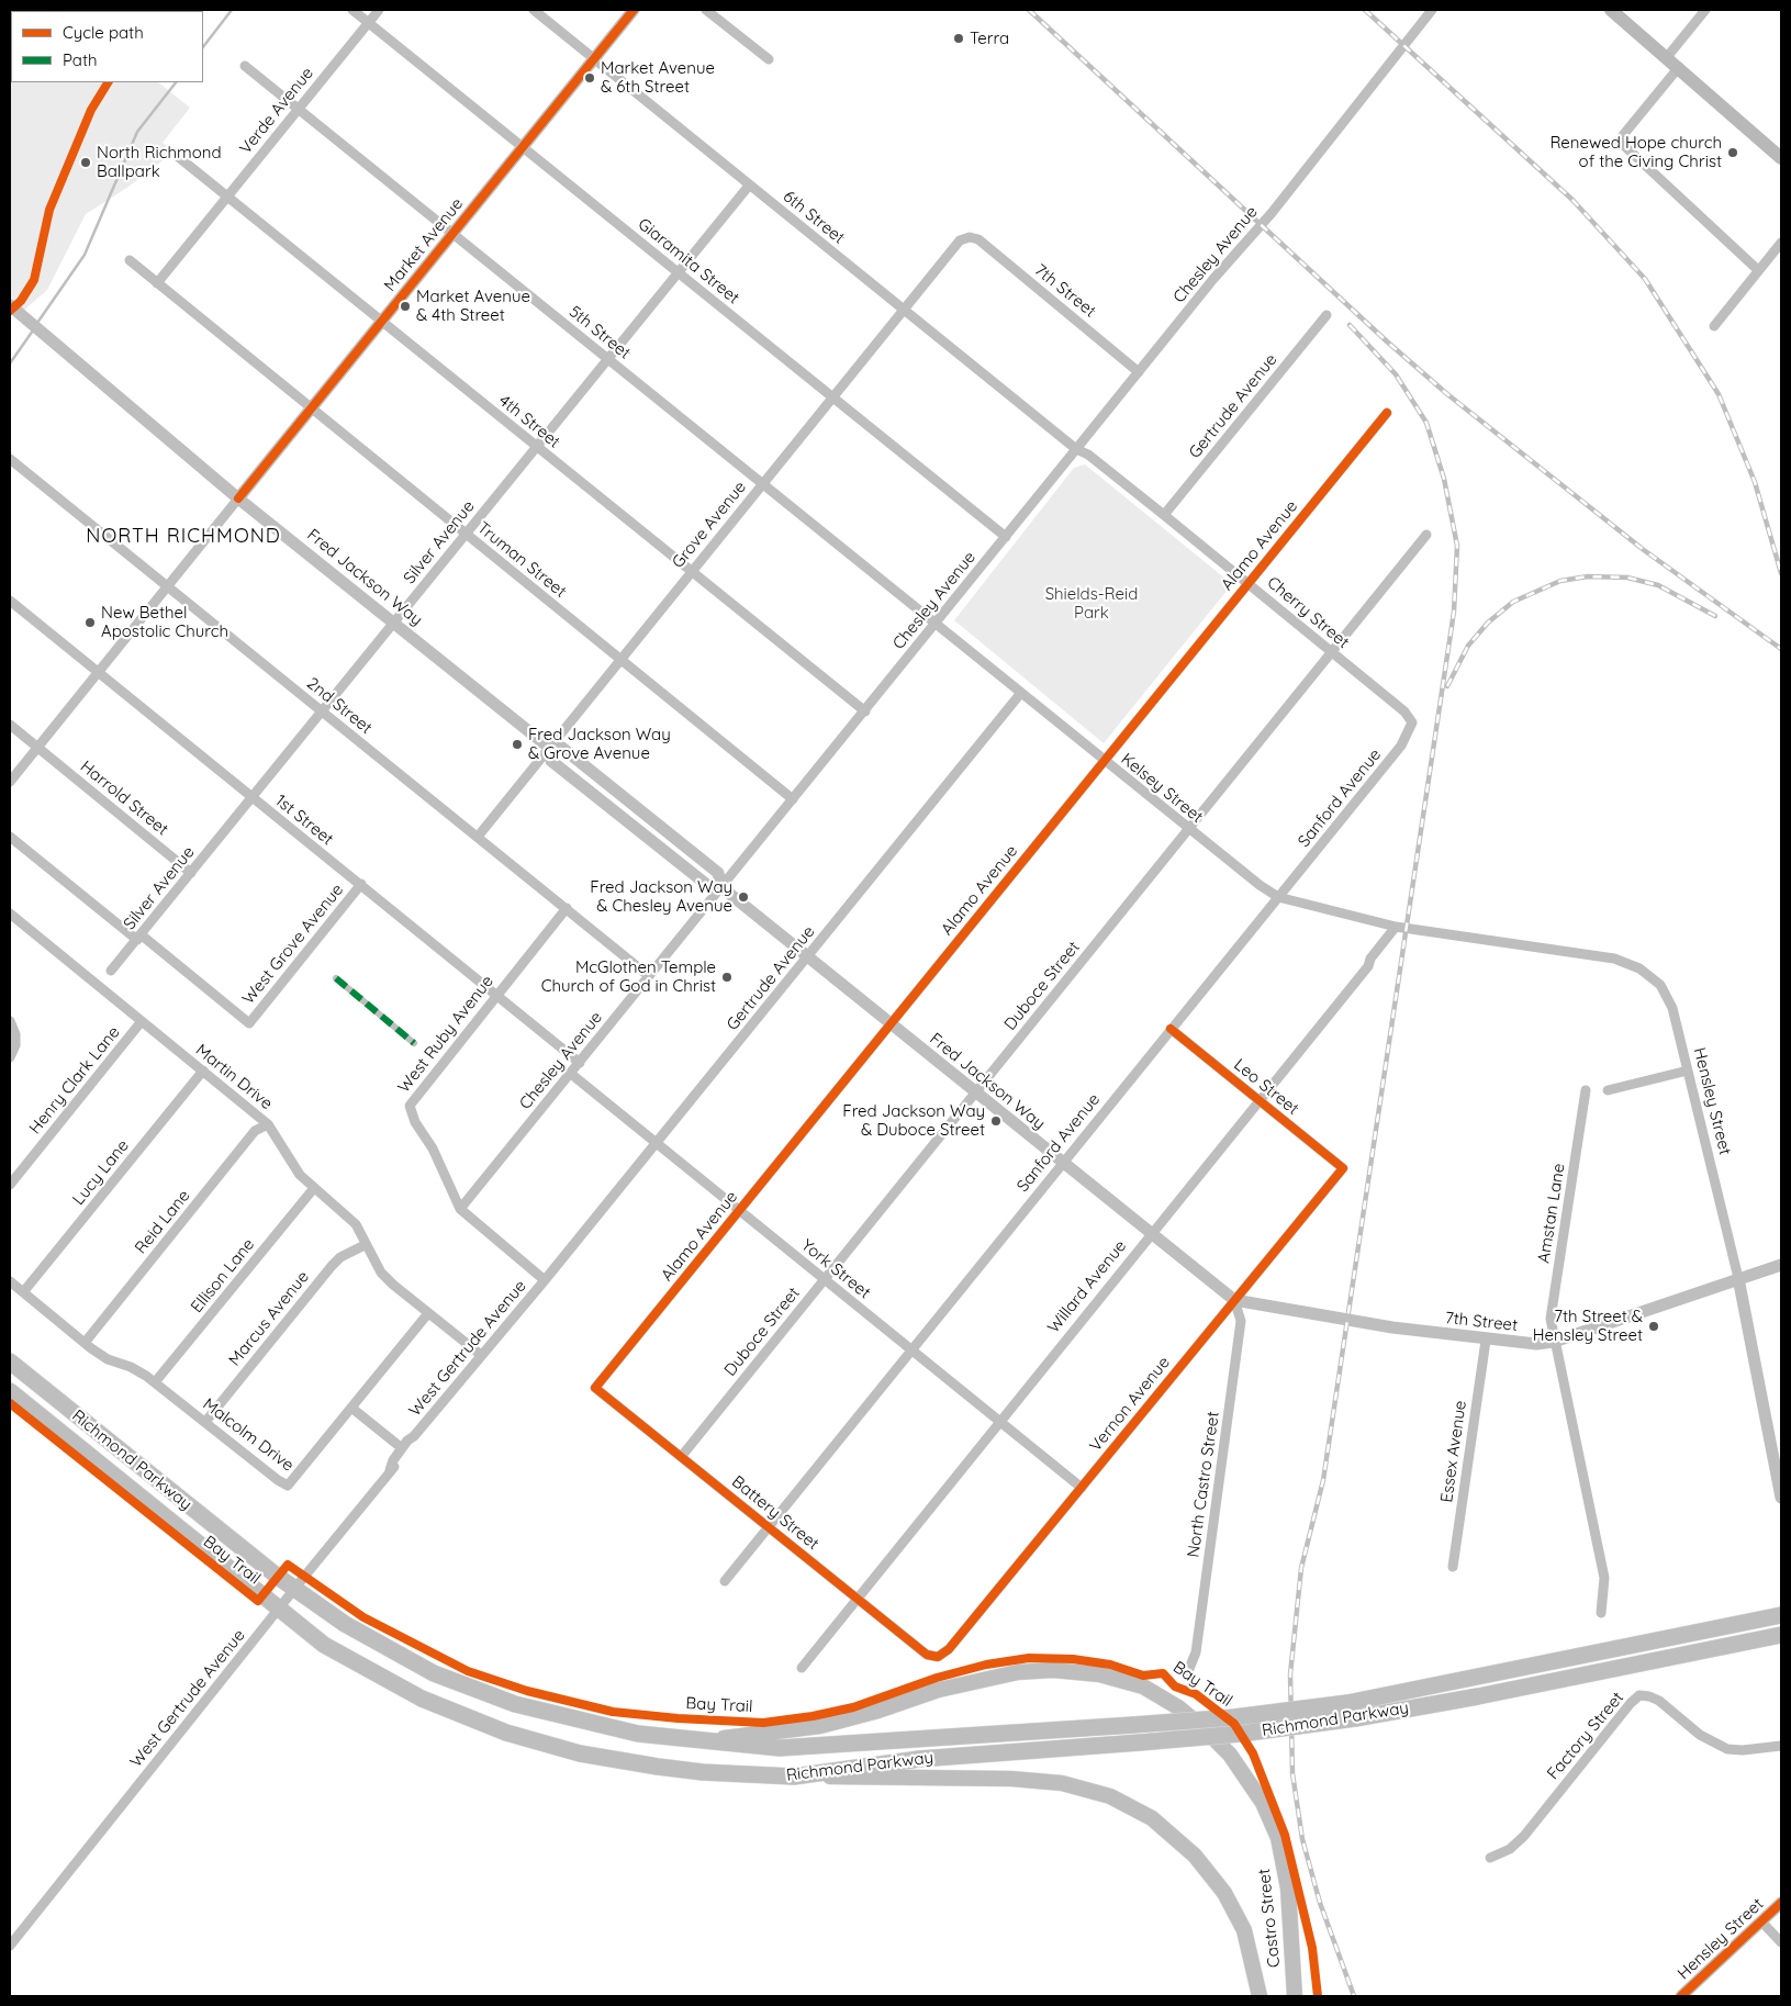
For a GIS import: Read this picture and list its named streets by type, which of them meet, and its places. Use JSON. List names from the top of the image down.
{
  "streets": {
    "highway": ["Richmond Parkway"],
    "main road": ["Castro Street"],
    "street": [
      "Verde Avenue",
      "6th Street",
      "Market Avenue",
      "Chesley Avenue",
      "Giaramita Street",
      "7th Street",
      "5th Street",
      "Gertrude Avenue",
      "4th Street",
      "Grove Avenue",
      "Silver Avenue",
      "Alamo Avenue",
      "Truman Street",
      "Fred Jackson Way",
      "Cherry Street",
      "2nd Street",
      "Kelsey Street",
      "Harrold Street",
      "Sanford Avenue",
      "1st Street",
      "West Grove Avenue",
      "Duboce Street",
      "West Ruby Avenue",
      "Martin Drive",
      "Henry Clark Lane",
      "Leo Street",
      "Hensley Street",
      "Lucy Lane",
      "Amstan Lane",
      "Reid Lane",
      "York Street",
      "Ellison Lane",
      "Willard Avenue",
      "Marcus Avenue",
      "West Gertrude Avenue",
      "Vernon Avenue",
      "Malcolm Drive",
      "Essex Avenue",
      "North Castro Street",
      "Battery Street",
      "Factory Street"
    ],
    "cycle path": ["Bay Trail"]
  },
  "crossings": [
    ["Verde Avenue", "Giaramita Street"],
    ["Verde Avenue", "5th Street"],
    ["Verde Avenue", "4th Street"],
    ["Verde Avenue", "Truman Street"],
    ["6th Street", "Market Avenue"],
    ["6th Street", "Chesley Avenue"],
    ["6th Street", "Grove Avenue"],
    ["6th Street", "Silver Avenue"],
    ["6th Street", "Cherry Street"],
    ["Market Avenue", "Giaramita Street"],
    ["Market Avenue", "5th Street"],
    ["Market Avenue", "4th Street"],
    ["Market Avenue", "Truman Street"],
    ["Market Avenue", "Fred Jackson Way"],
    ["Market Avenue", "2nd Street"],
    ["Market Avenue", "Harrold Street"],
    ["Market Avenue", "1st Street"],
    ["Chesley Avenue", "Giaramita Street"],
    ["Chesley Avenue", "7th Street"],
    ["Chesley Avenue", "5th Street"],
    ["Chesley Avenue", "4th Street"],
    ["Chesley Avenue", "Truman Street"],
    ["Chesley Avenue", "Fred Jackson Way"],
    ["Chesley Avenue", "Cherry Street"],
    ["Chesley Avenue", "2nd Street"],
    ["Chesley Avenue", "Kelsey Street"],
    ["Chesley Avenue", "1st Street"],
    ["Chesley Avenue", "West Ruby Avenue"],
    ["Chesley Avenue", "York Street"],
    ["Giaramita Street", "Grove Avenue"],
    ["Giaramita Street", "Silver Avenue"],
    ["7th Street", "Grove Avenue"],
    ["7th Street", "Fred Jackson Way"],
    ["7th Street", "Hensley Street"],
    ["7th Street", "Amstan Lane"],
    ["7th Street", "Vernon Avenue"],
    ["7th Street", "Essex Avenue"],
    ["7th Street", "North Castro Street"],
    ["5th Street", "Grove Avenue"],
    ["5th Street", "Silver Avenue"],
    ["5th Street", "Kelsey Street"],
    ["Gertrude Avenue", "Fred Jackson Way"],
    ["Gertrude Avenue", "Cherry Street"],
    ["Gertrude Avenue", "Kelsey Street"],
    ["Gertrude Avenue", "West Ruby Avenue"],
    ["Gertrude Avenue", "York Street"],
    ["Gertrude Avenue", "West Gertrude Avenue"],
    ["4th Street", "Grove Avenue"],
    ["4th Street", "Silver Avenue"],
    ["Grove Avenue", "Truman Street"],
    ["Grove Avenue", "Fred Jackson Way"],
    ["Grove Avenue", "2nd Street"],
    ["Silver Avenue", "Truman Street"],
    ["Silver Avenue", "Fred Jackson Way"],
    ["Silver Avenue", "2nd Street"],
    ["Silver Avenue", "Harrold Street"],
    ["Silver Avenue", "1st Street"],
    ["Silver Avenue", "West Grove Avenue"],
    ["Alamo Avenue", "Fred Jackson Way"],
    ["Alamo Avenue", "Cherry Street"],
    ["Alamo Avenue", "Kelsey Street"],
    ["Alamo Avenue", "York Street"],
    ["Alamo Avenue", "Battery Street"],
    ["Fred Jackson Way", "Sanford Avenue"],
    ["Fred Jackson Way", "Duboce Street"],
    ["Fred Jackson Way", "Willard Avenue"],
    ["Fred Jackson Way", "Vernon Avenue"],
    ["Fred Jackson Way", "North Castro Street"],
    ["Cherry Street", "Sanford Avenue"],
    ["Cherry Street", "Duboce Street"],
    ["2nd Street", "West Ruby Avenue"],
    ["Kelsey Street", "Sanford Avenue"],
    ["Kelsey Street", "Duboce Street"],
    ["Kelsey Street", "Hensley Street"],
    ["Kelsey Street", "Willard Avenue"],
    ["Sanford Avenue", "Leo Street"],
    ["Sanford Avenue", "York Street"],
    ["Sanford Avenue", "Battery Street"],
    ["1st Street", "West Grove Avenue"],
    ["1st Street", "West Ruby Avenue"],
    ["Duboce Street", "York Street"],
    ["Duboce Street", "Battery Street"],
    ["West Ruby Avenue", "West Gertrude Avenue"],
    ["Martin Drive", "Henry Clark Lane"],
    ["Martin Drive", "Lucy Lane"],
    ["Martin Drive", "Reid Lane"],
    ["Martin Drive", "Ellison Lane"],
    ["Martin Drive", "Marcus Avenue"],
    ["Martin Drive", "West Gertrude Avenue"],
    ["Martin Drive", "Malcolm Drive"],
    ["Leo Street", "Willard Avenue"],
    ["Leo Street", "Vernon Avenue"],
    ["Hensley Street", "Willard Avenue"],
    ["Lucy Lane", "Malcolm Drive"],
    ["Reid Lane", "Malcolm Drive"],
    ["York Street", "Willard Avenue"],
    ["York Street", "Vernon Avenue"],
    ["Ellison Lane", "Malcolm Drive"],
    ["Willard Avenue", "Battery Street"],
    ["Marcus Avenue", "Malcolm Drive"],
    ["West Gertrude Avenue", "Richmond Parkway"],
    ["Vernon Avenue", "North Castro Street"],
    ["Vernon Avenue", "Battery Street"],
    ["Richmond Parkway", "Castro Street"]
  ],
  "districts": ["NORTH RICHMOND"],
  "parks": ["Shields-Reid Park"],
  "places": [
    "Terra",
    "Market Avenue & 6th Street",
    "Renewed Hope church of the Civing Christ",
    "North Richmond Ballpark",
    "Market Avenue & 4th Street",
    "New Bethel Apostolic Church",
    "Fred Jackson Way & Grove Avenue",
    "Fred Jackson Way & Chesley Avenue",
    "McGlothen Temple Church of God in Christ",
    "Fred Jackson Way & Duboce Street",
    "7th Street & Hensley Street"
  ],
  "legend": ["Cycle path", "Path"]
}
